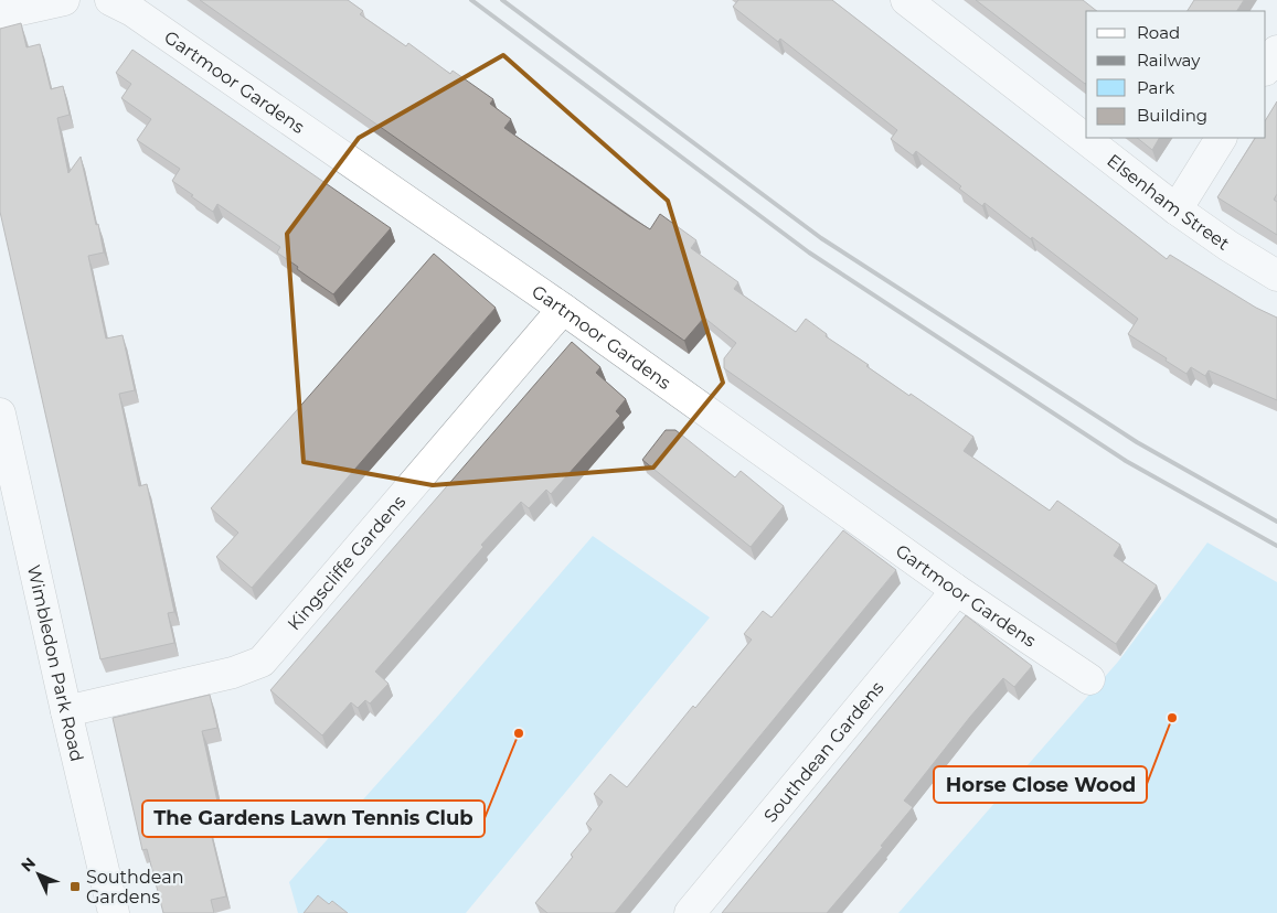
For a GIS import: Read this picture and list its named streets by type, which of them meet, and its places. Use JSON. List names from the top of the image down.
{
  "streets": {
    "street": [
      "Gartmoor Gardens",
      "Elsenham Street",
      "Kingscliffe Gardens",
      "Wimbledon Park Road",
      "Southdean Gardens"
    ]
  },
  "crossings": [
    ["Gartmoor Gardens", "Kingscliffe Gardens"],
    ["Gartmoor Gardens", "Southdean Gardens"],
    ["Kingscliffe Gardens", "Wimbledon Park Road"]
  ],
  "places": {
    "other": ["Horse Close Wood", "The Gardens Lawn Tennis Club"],
    "transit": ["Southdean Gardens"]
  },
  "legend": [
    "Road",
    "Railway",
    "Park",
    "Building"
  ],
  "north": "top left"
}
